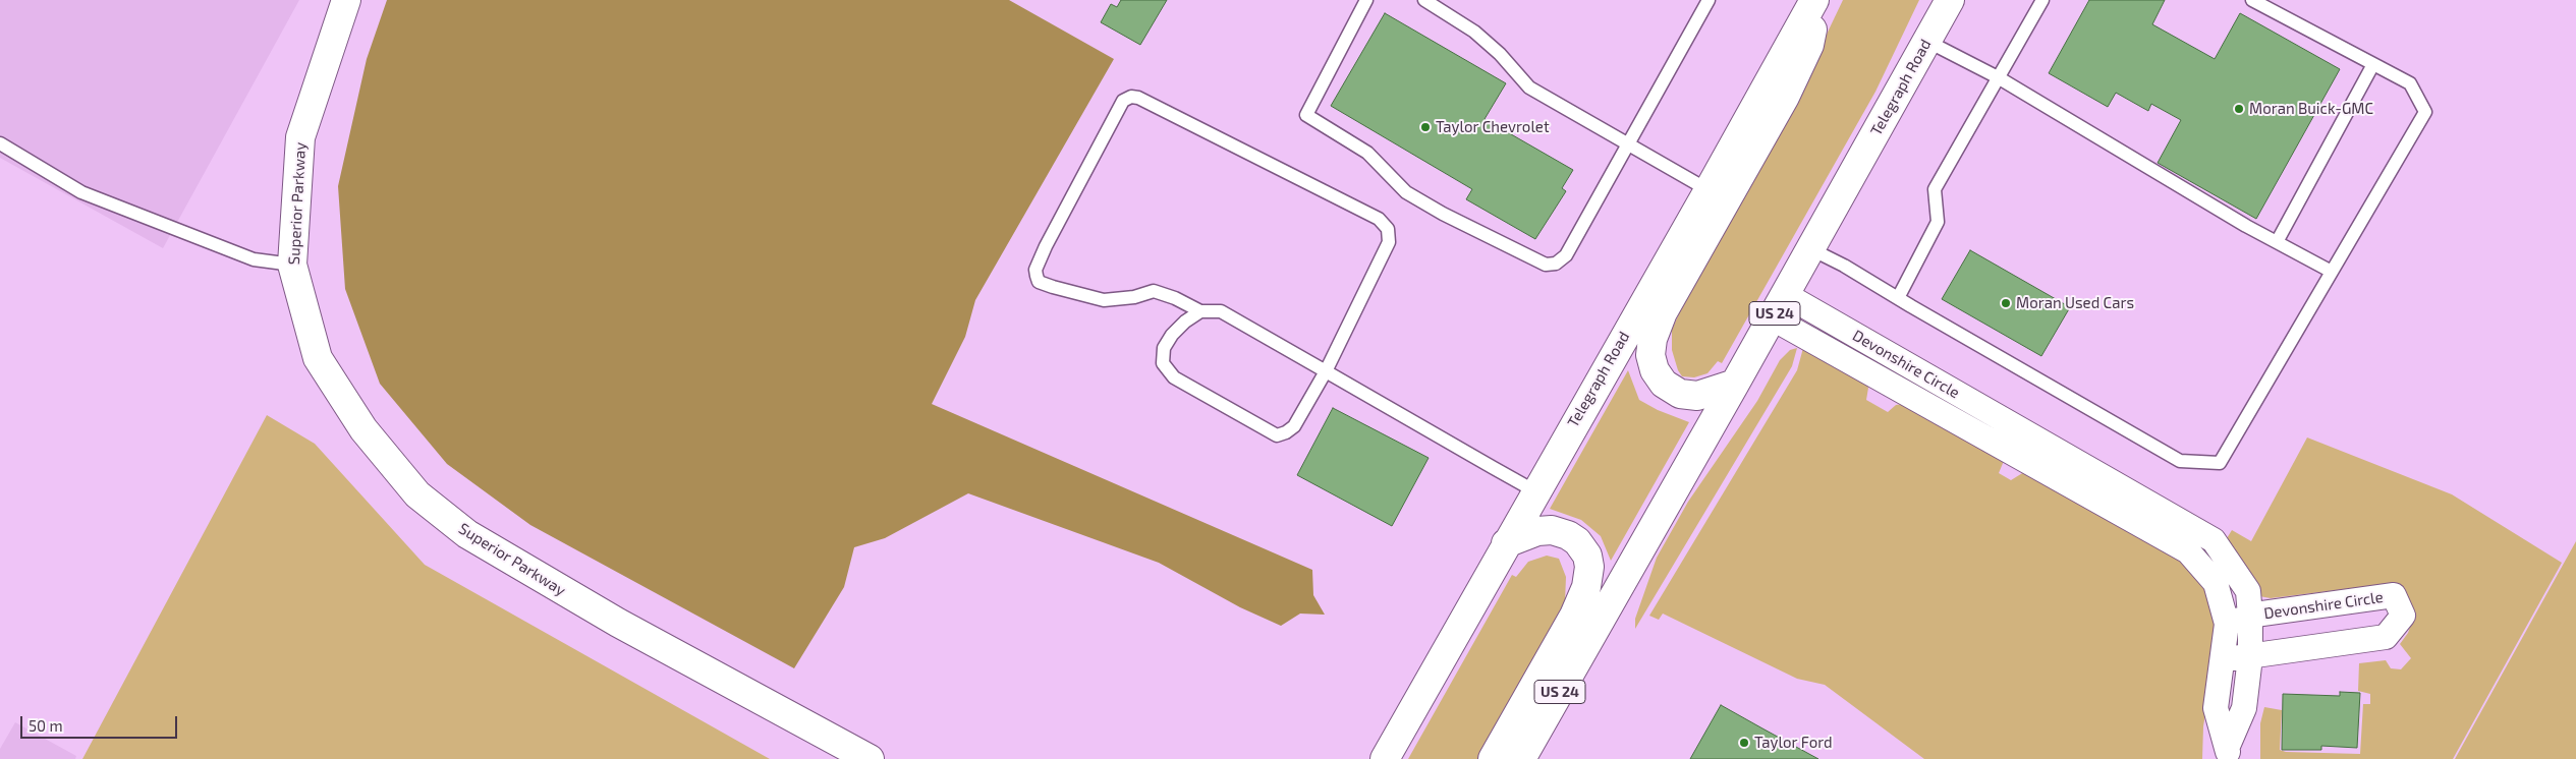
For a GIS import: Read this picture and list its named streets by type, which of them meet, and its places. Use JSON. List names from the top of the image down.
{
  "streets": {
    "main road": ["Telegraph Road", "Superior Parkway", "US 24"],
    "street": ["Devonshire Circle"]
  },
  "crossings": [
    ["Telegraph Road", "Devonshire Circle"]
  ],
  "places": [
    "Moran Buick-GMC",
    "Taylor Chevrolet",
    "Moran Used Cars",
    "Taylor Ford"
  ],
  "scale_bar": "50 m"
}
